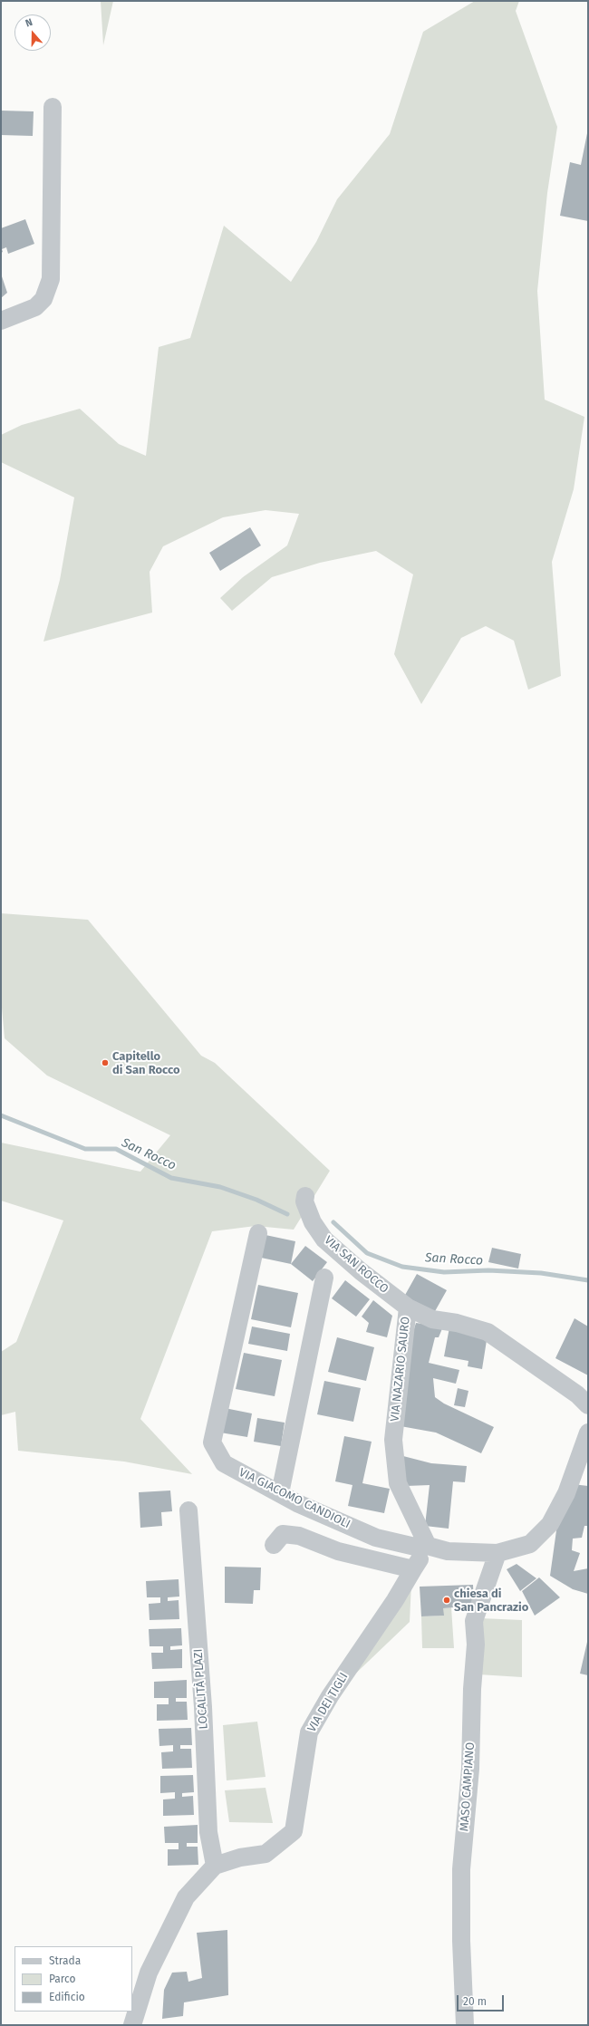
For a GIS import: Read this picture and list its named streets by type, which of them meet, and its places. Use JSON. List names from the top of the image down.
{
  "streets": {
    "street": [
      "VIA SAN ROCCO",
      "VIA NAZARIO SAURO",
      "VIA GIACOMO CANDIOLI",
      "LOCALITÀ PLAZI",
      "VIA DEI TIGLI",
      "MASO CAMPIANO"
    ]
  },
  "crossings": [
    ["VIA SAN ROCCO", "VIA NAZARIO SAURO"],
    ["VIA NAZARIO SAURO", "VIA GIACOMO CANDIOLI"],
    ["LOCALITÀ PLAZI", "VIA DEI TIGLI"]
  ],
  "water": ["San Rocco"],
  "places": ["Capitello di San Rocco", "chiesa di San Pancrazio"],
  "legend": ["Strada", "Parco", "Edificio"],
  "scale_bar": "20 m",
  "north": "top"
}
